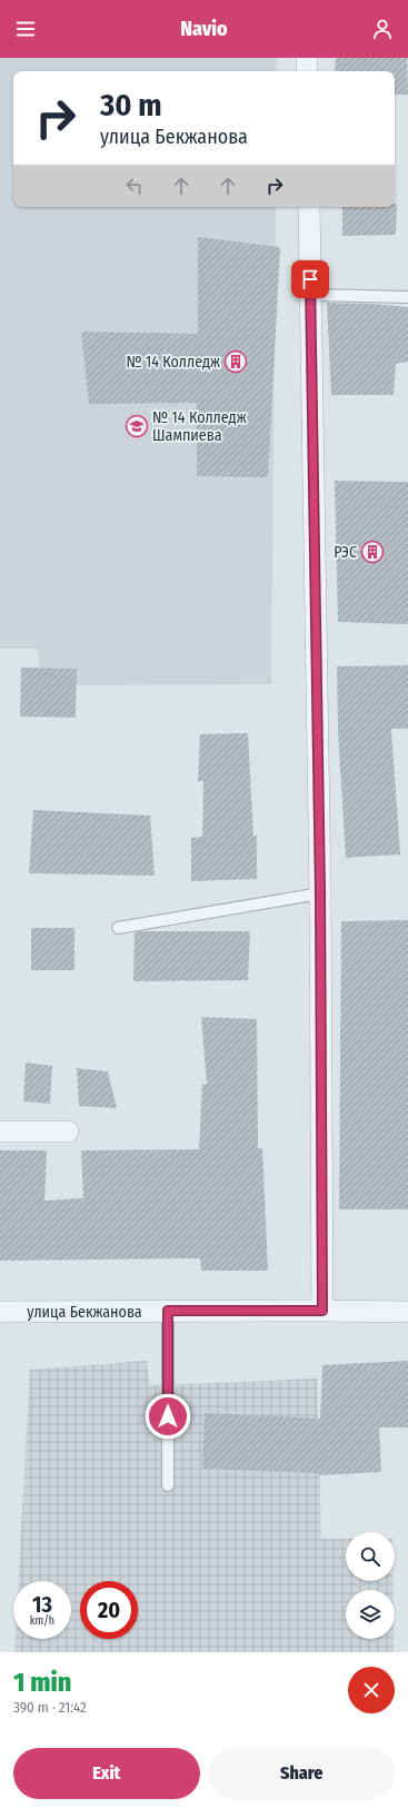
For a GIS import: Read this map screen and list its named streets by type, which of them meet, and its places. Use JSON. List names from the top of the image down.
{
  "streets": {
    "street": ["улица Бекжанова"]
  },
  "places": {
    "building": ["№ 14 Колледж", "РЭС"],
    "school or university": ["№ 14 Колледж Шампиева"]
  },
  "page": {
    "header": "Navio",
    "turn": ["30 m", "улица Бекжанова"],
    "speed": "13 km/h",
    "limit": "20",
    "heading": ["1 min", "390 m · 21:42"],
    "buttons": ["Exit", "Share"]
  }
}
